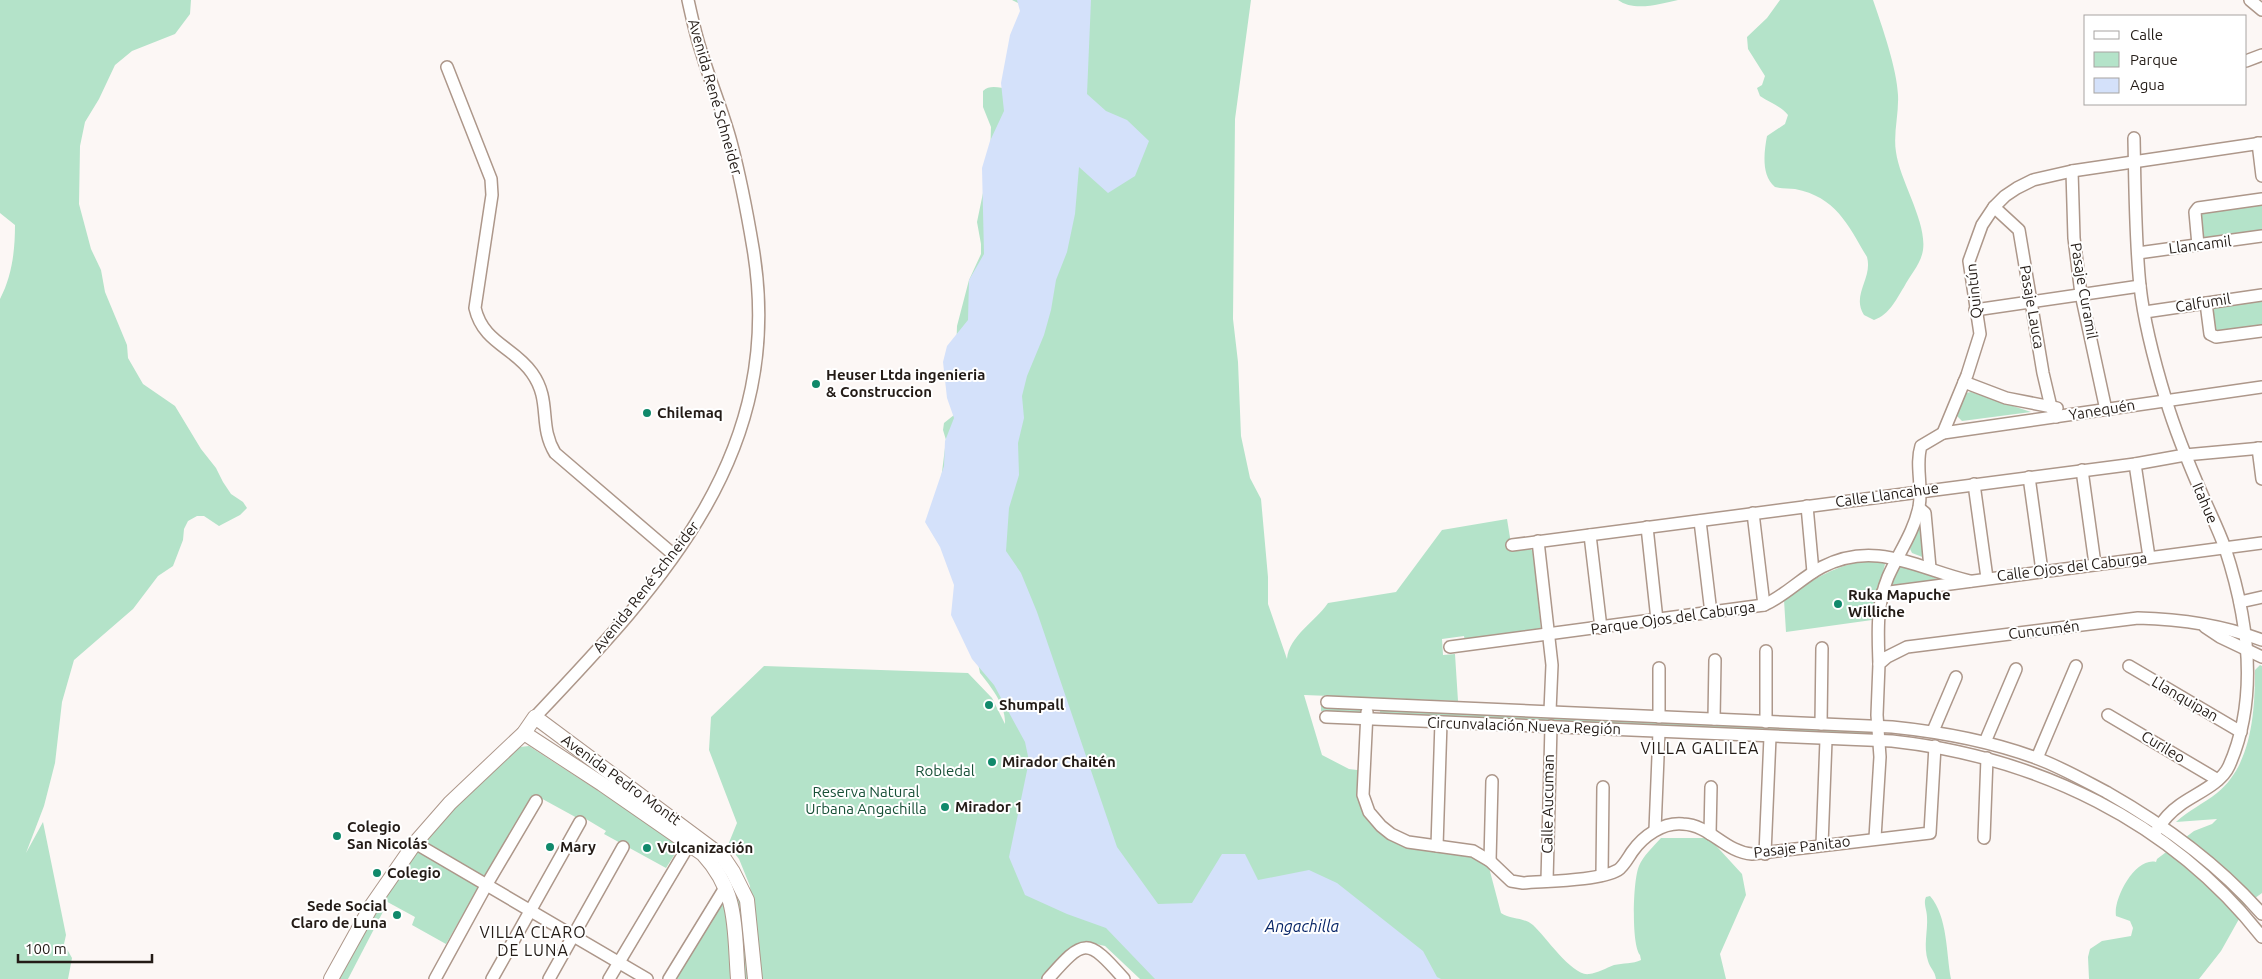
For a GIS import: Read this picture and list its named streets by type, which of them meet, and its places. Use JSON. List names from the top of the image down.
{
  "streets": {
    "main road": ["Avenida René Schneider", "Avenida Pedro Montt"],
    "street": [
      "Llancamil",
      "Quintún",
      "Pasaje Curamil",
      "Calfumil",
      "Pasaje Lauca",
      "Yanequén",
      "Calle Llancahue",
      "Itahue",
      "Calle Ojos del Caburga",
      "Parque Ojos del Caburga",
      "Cuncumén",
      "Llanquipan",
      "Circunvalación Nueva Región",
      "Curileo",
      "Calle Aucuman",
      "Pasaje Panitao"
    ]
  },
  "crossings": [
    ["Avenida René Schneider", "Avenida Pedro Montt"],
    ["Llancamil", "Itahue"],
    ["Quintún", "Pasaje Curamil"],
    ["Quintún", "Pasaje Lauca"],
    ["Quintún", "Yanequén"],
    ["Quintún", "Itahue"],
    ["Pasaje Curamil", "Yanequén"],
    ["Calfumil", "Itahue"],
    ["Pasaje Lauca", "Yanequén"],
    ["Yanequén", "Itahue"],
    ["Calle Llancahue", "Itahue"],
    ["Itahue", "Calle Ojos del Caburga"],
    ["Itahue", "Cuncumén"],
    ["Itahue", "Llanquipan"],
    ["Itahue", "Circunvalación Nueva Región"],
    ["Itahue", "Curileo"],
    ["Calle Ojos del Caburga", "Parque Ojos del Caburga"],
    ["Circunvalación Nueva Región", "Calle Aucuman"],
    ["Circunvalación Nueva Región", "Pasaje Panitao"],
    ["Calle Aucuman", "Pasaje Panitao"]
  ],
  "districts": ["VILLA GALILEA", "VILLA CLARO DE LUNA"],
  "water": ["Angachilla"],
  "parks": ["Robledal", "Reserva Natural Urbana Angachilla"],
  "places": [
    "Heuser Ltda ingenieria & Construccion",
    "Chilemaq",
    "Ruka Mapuche Williche",
    "Shumpall",
    "Mirador Chaitén",
    "Mirador 1",
    "Colegio San Nicolás",
    "Mary",
    "Vulcanización",
    "Colegio",
    "Sede Social Claro de Luna"
  ],
  "legend": ["Calle", "Parque", "Agua"],
  "scale_bar": "100 m"
}
